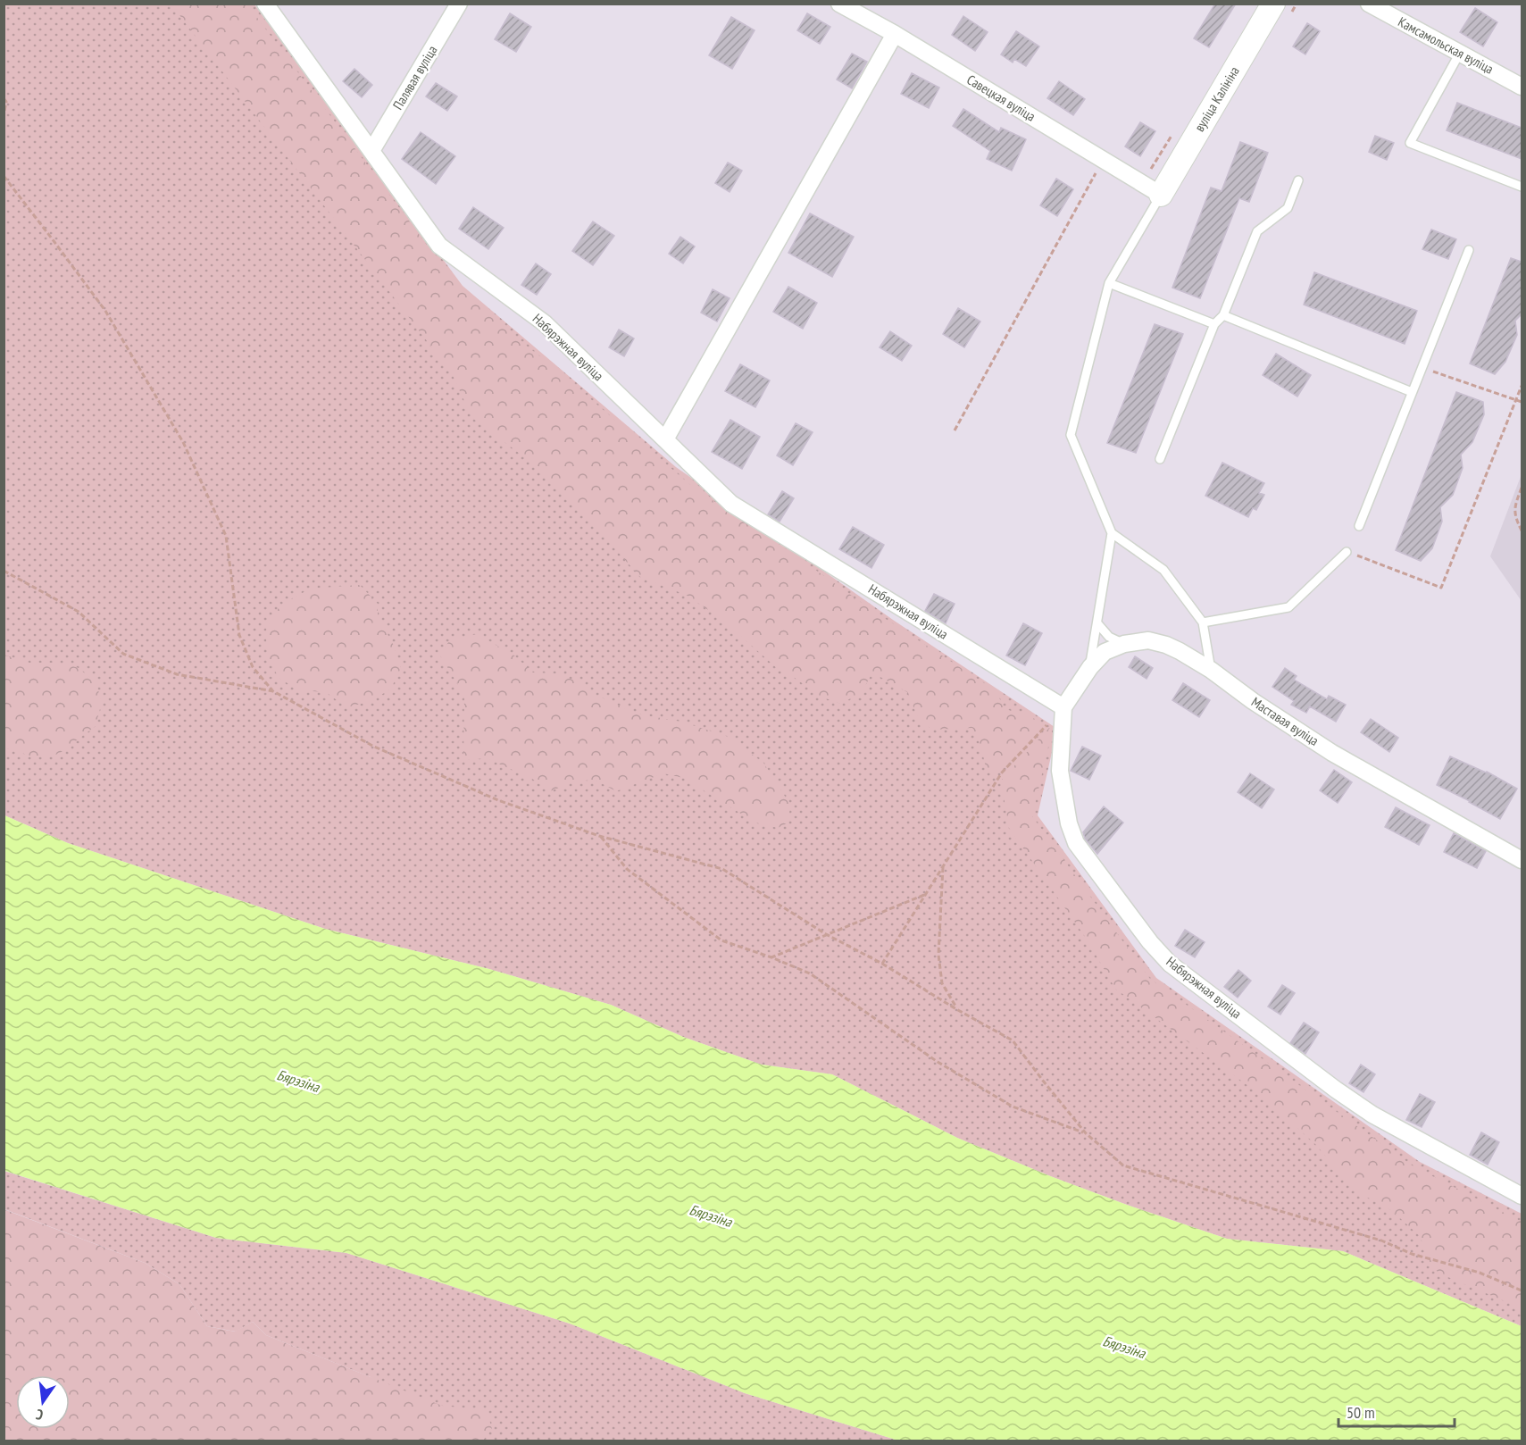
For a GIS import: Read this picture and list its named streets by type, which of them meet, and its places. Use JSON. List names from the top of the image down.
{
  "streets": {
    "street": [
      "Камсамольская вуліца",
      "Палявая вуліца",
      "Савецкая вуліца",
      "вуліца Калініна",
      "Набярэжная вуліца",
      "Маставая вуліца"
    ]
  },
  "crossings": [
    ["Палявая вуліца", "Набярэжная вуліца"],
    ["Савецкая вуліца", "вуліца Калініна"],
    ["Набярэжная вуліца", "Маставая вуліца"]
  ],
  "water": ["Бярэзіна"],
  "scale_bar": "50 m",
  "north": "bottom"
}
